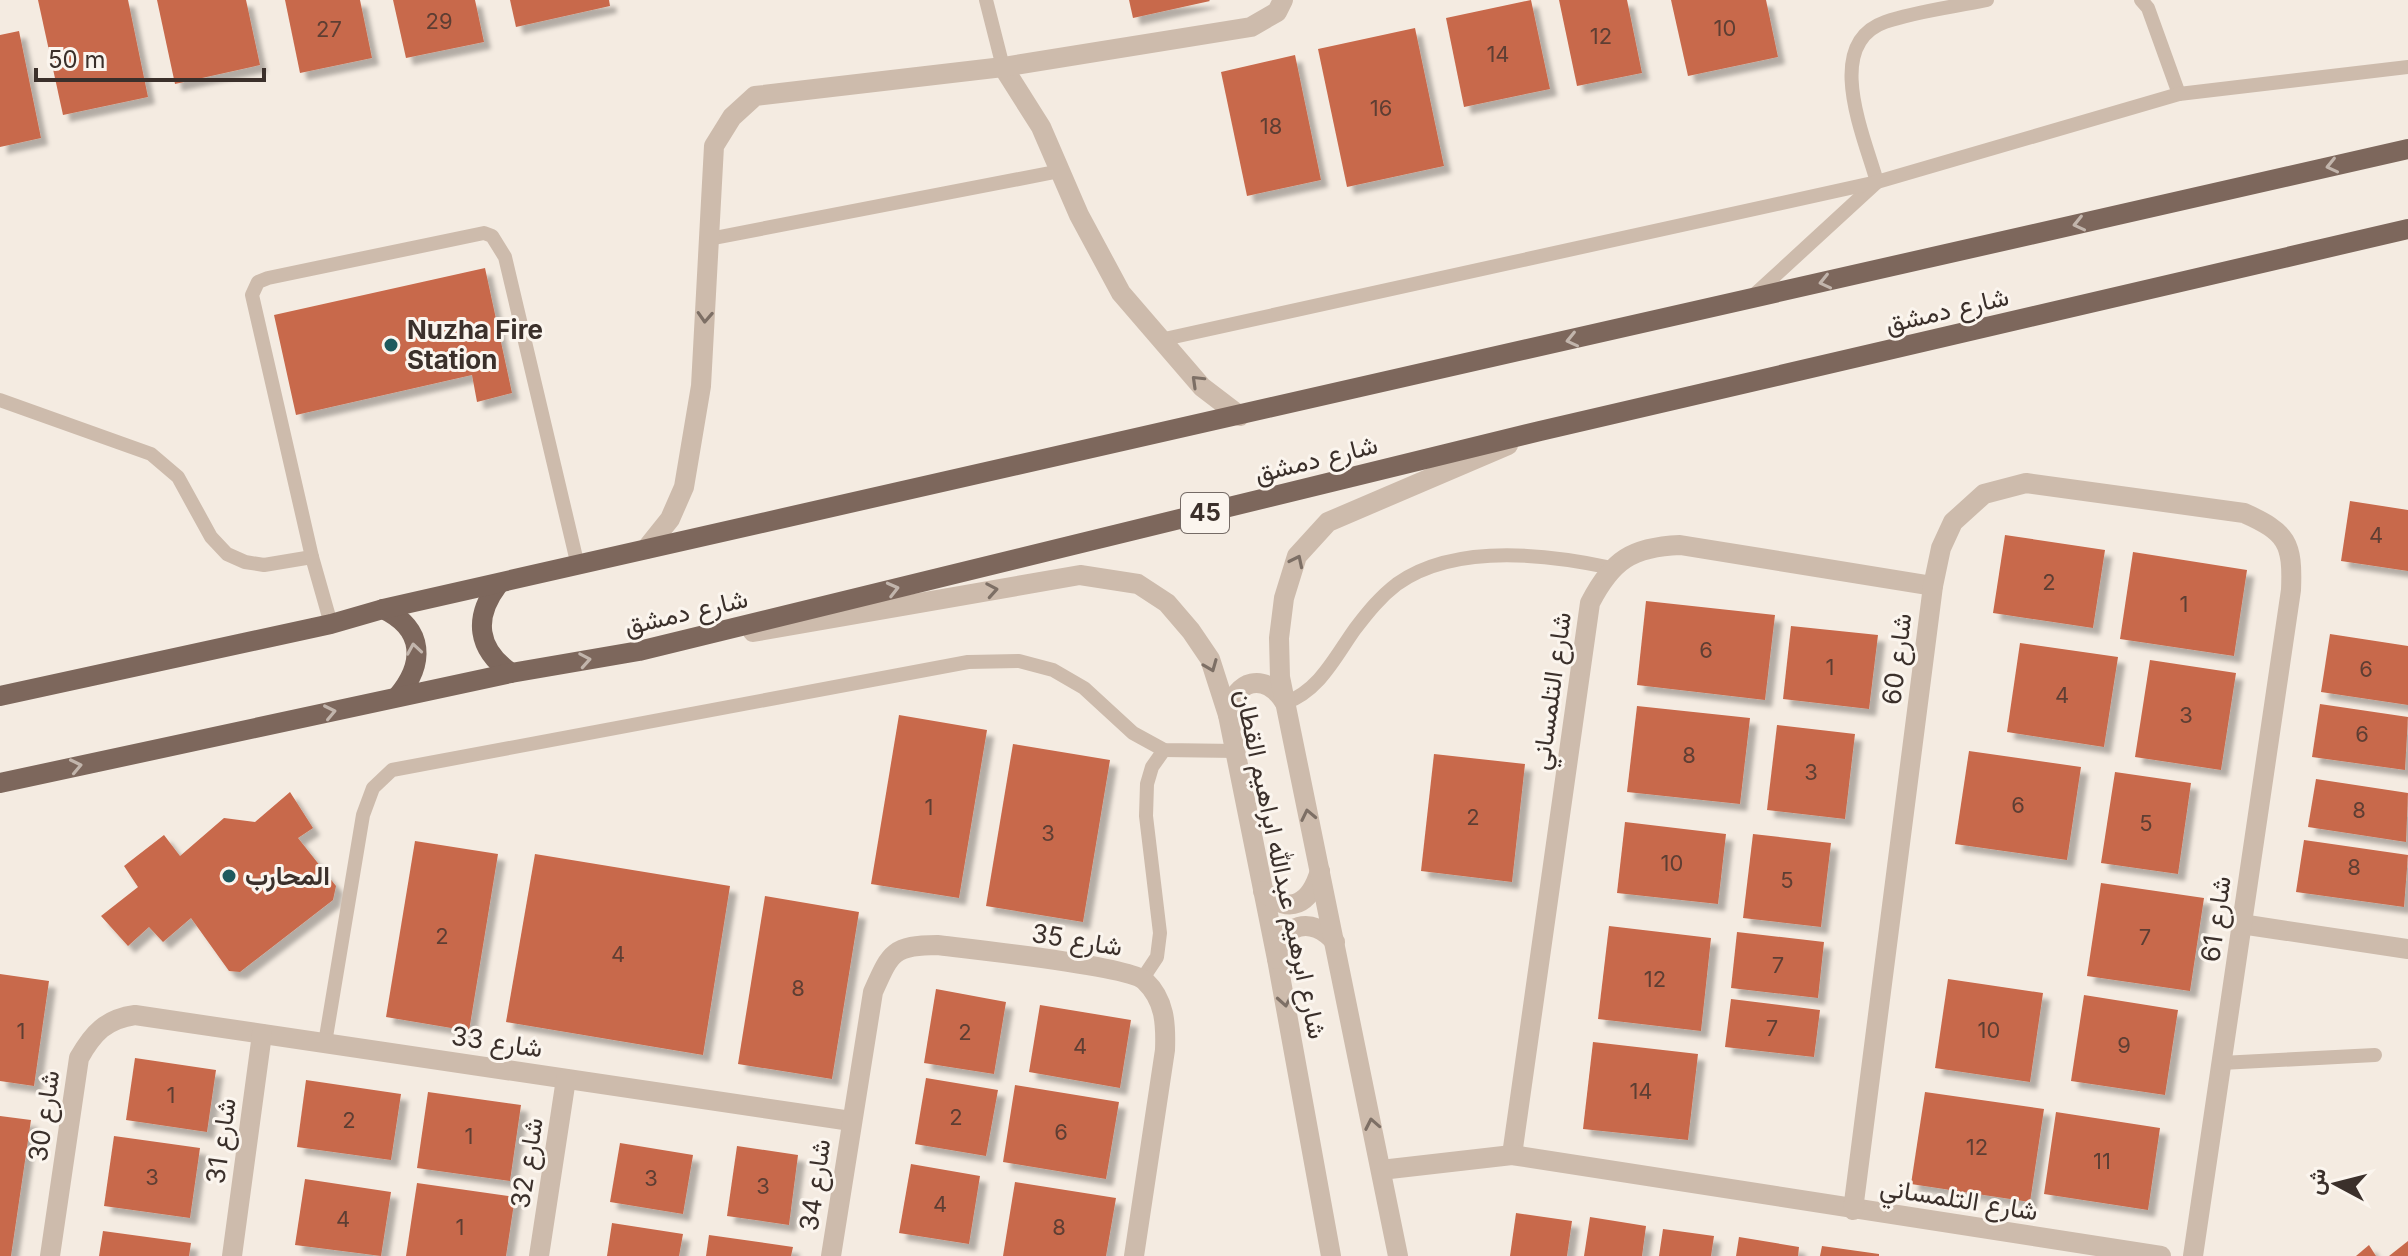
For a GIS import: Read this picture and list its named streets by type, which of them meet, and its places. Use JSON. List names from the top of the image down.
{
  "streets": {
    "main road": ["شارع دمشق", "45"],
    "street": [
      "شارع 60",
      "شارع التلمساني",
      "شارع ابرهيم عبدالله ابراهيم القطان",
      "شارع 61",
      "شارع 35",
      "شارع 33",
      "شارع 30",
      "شارع 31",
      "شارع 32",
      "شارع 34"
    ]
  },
  "crossings": [
    ["شارع دمشق", "شارع ابرهيم عبدالله ابراهيم القطان"],
    ["شارع 60", "شارع التلمساني"],
    ["شارع 60", "شارع 61"],
    ["شارع التلمساني", "شارع ابرهيم عبدالله ابراهيم القطان"],
    ["شارع 35", "شارع 33"],
    ["شارع 35", "شارع 34"],
    ["شارع 33", "شارع 30"],
    ["شارع 33", "شارع 31"],
    ["شارع 33", "شارع 32"],
    ["شارع 33", "شارع 34"]
  ],
  "places": ["Nuzha Fire Station", "المحارب"],
  "house_numbers": [
    "29",
    "10",
    "27",
    "12",
    "14",
    "16",
    "18",
    "4",
    "2",
    "1",
    "6",
    "1",
    "6",
    "4",
    "3",
    "6",
    "8",
    "3",
    "6",
    "1",
    "8",
    "2",
    "5",
    "3",
    "10",
    "8",
    "5",
    "2",
    "7",
    "4",
    "7",
    "12",
    "8",
    "7",
    "10",
    "1",
    "2",
    "9",
    "4",
    "14",
    "1",
    "2",
    "2",
    "6",
    "1",
    "12",
    "11",
    "3",
    "3",
    "3",
    "4",
    "4",
    "1",
    "8"
  ],
  "scale_bar": "50 m",
  "north": "left"
}
